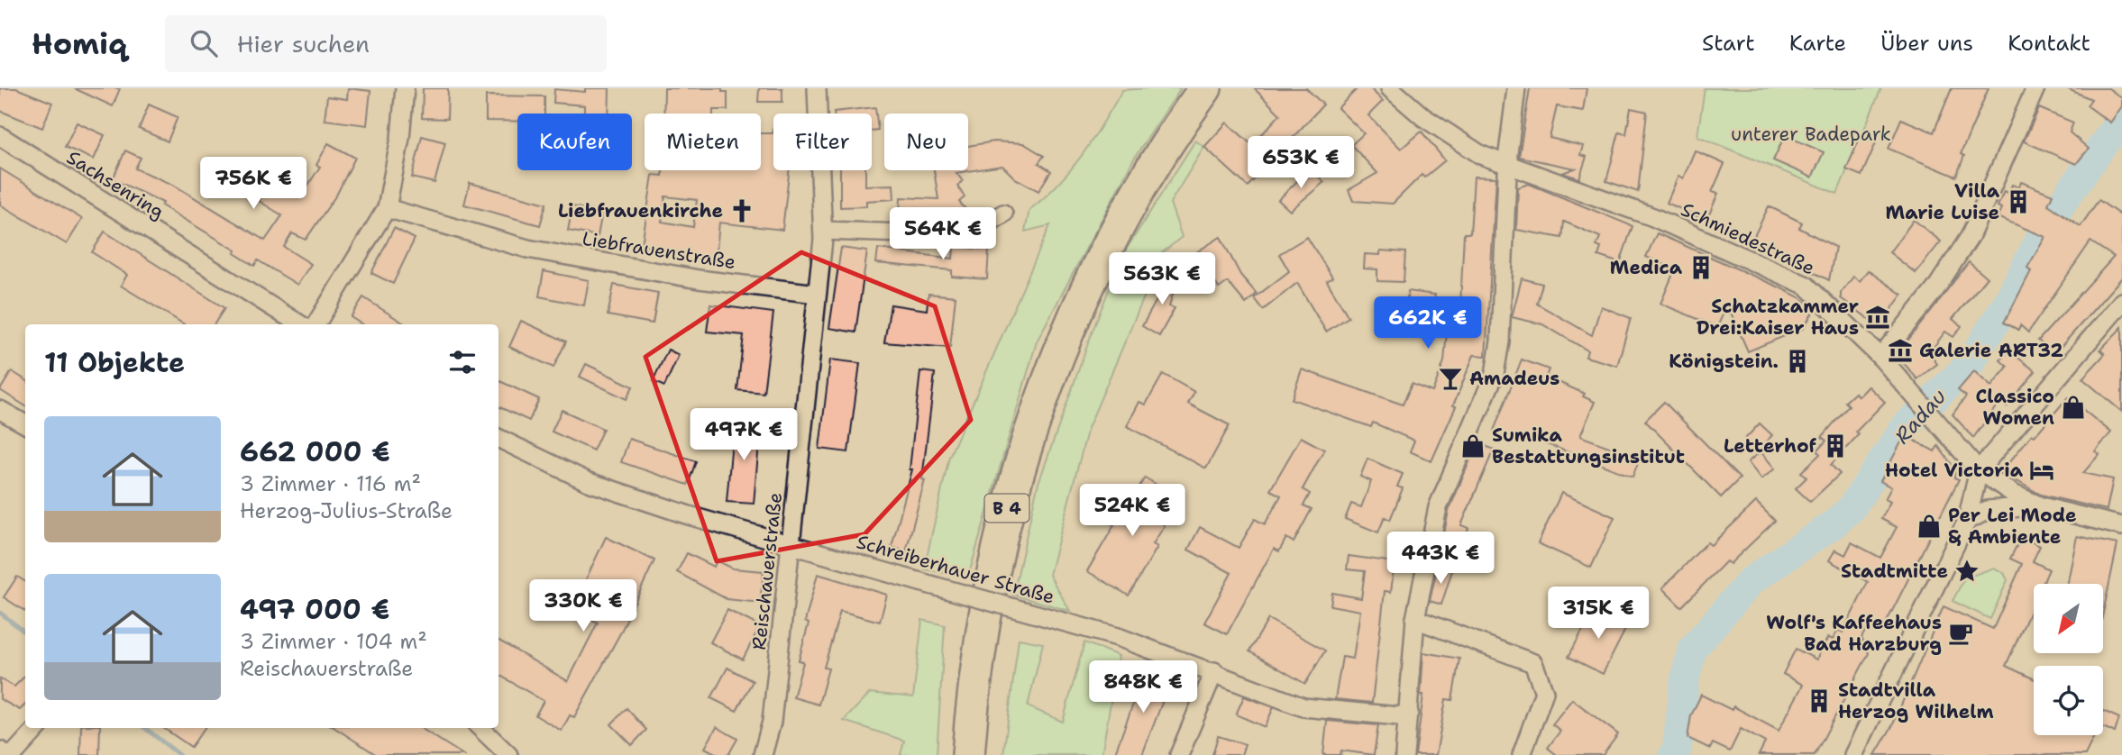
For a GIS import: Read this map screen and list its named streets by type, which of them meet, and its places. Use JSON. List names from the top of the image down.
{
  "streets": {
    "highway": ["B 4"],
    "street": [
      "Sachsenring",
      "Schmiedestraße",
      "Liebfrauenstraße",
      "Schreiberhauer Straße",
      "Reischauerstraße"
    ]
  },
  "crossings": [
    ["Liebfrauenstraße", "Reischauerstraße"],
    ["Schreiberhauer Straße", "Reischauerstraße"]
  ],
  "water": ["Radau"],
  "parks": ["unterer Badepark"],
  "places": {
    "building": [
      "Villa Marie Luise",
      "Medica",
      "Königstein.",
      "Letterhof",
      "Stadtvilla Herzog Wilhelm"
    ],
    "church": ["Liebfrauenkirche"],
    "museum": ["Schatzkammer Drei:Kaiser Haus", "Galerie ART32"],
    "bar": ["Amadeus"],
    "shop": ["Classico Women", "Sumika Bestattungsinstitut", "Per Lei Mode & Ambiente"],
    "hotel": ["Hotel Victoria"],
    "place": ["Stadtmitte"],
    "cafe": ["Wolf's Kaffeehaus Bad Harzburg"]
  },
  "north": "bottom left",
  "page": {
    "header": "Homiq",
    "search": "Hier suchen",
    "nav": [
      "Start",
      "Karte",
      "Über uns",
      "Kontakt"
    ],
    "chip": [
      "Kaufen",
      "Mieten",
      "Filter",
      "Neu"
    ],
    "price": [
      "653K €",
      "756K €",
      "564K €",
      "563K €",
      "662K €",
      "497K €",
      "524K €",
      "443K €",
      "330K €",
      "315K €",
      "848K €"
    ],
    "heading": "11 Objekte",
    "list": [
      {
        "name": "662 000 €",
        "note": "3 Zimmer · 116 m² · Herzog-Julius-Straße"
      },
      {
        "name": "497 000 €",
        "note": "3 Zimmer · 104 m² · Reischauerstraße"
      }
    ]
  }
}
